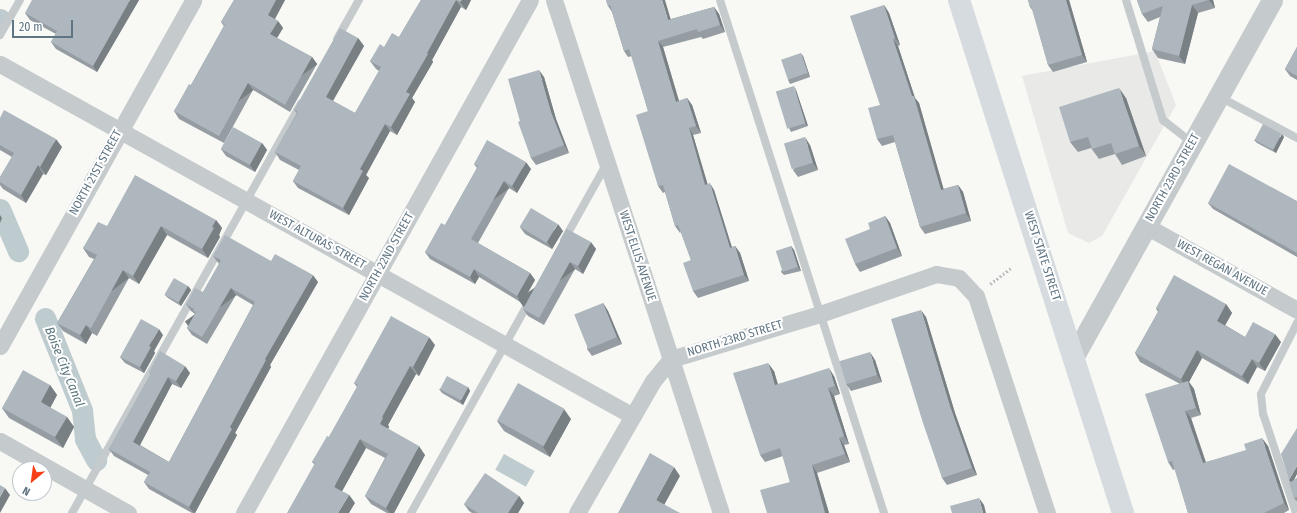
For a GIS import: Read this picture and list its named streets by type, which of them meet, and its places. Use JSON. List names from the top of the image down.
{
  "streets": {
    "main road": ["WEST STATE STREET"],
    "street": [
      "NORTH 21ST STREET",
      "NORTH 23RD STREET",
      "WEST ALTURAS STREET",
      "WEST ELLIS AVENUE",
      "NORTH 22ND STREET",
      "WEST REGAN AVENUE"
    ]
  },
  "crossings": [
    ["NORTH 21ST STREET", "WEST ALTURAS STREET"],
    ["NORTH 23RD STREET", "WEST ELLIS AVENUE"],
    ["NORTH 23RD STREET", "WEST STATE STREET"],
    ["NORTH 23RD STREET", "WEST REGAN AVENUE"],
    ["WEST ALTURAS STREET", "NORTH 22ND STREET"]
  ],
  "water": ["Boise City Canal"],
  "scale_bar": "20 m",
  "north": "bottom left"
}
